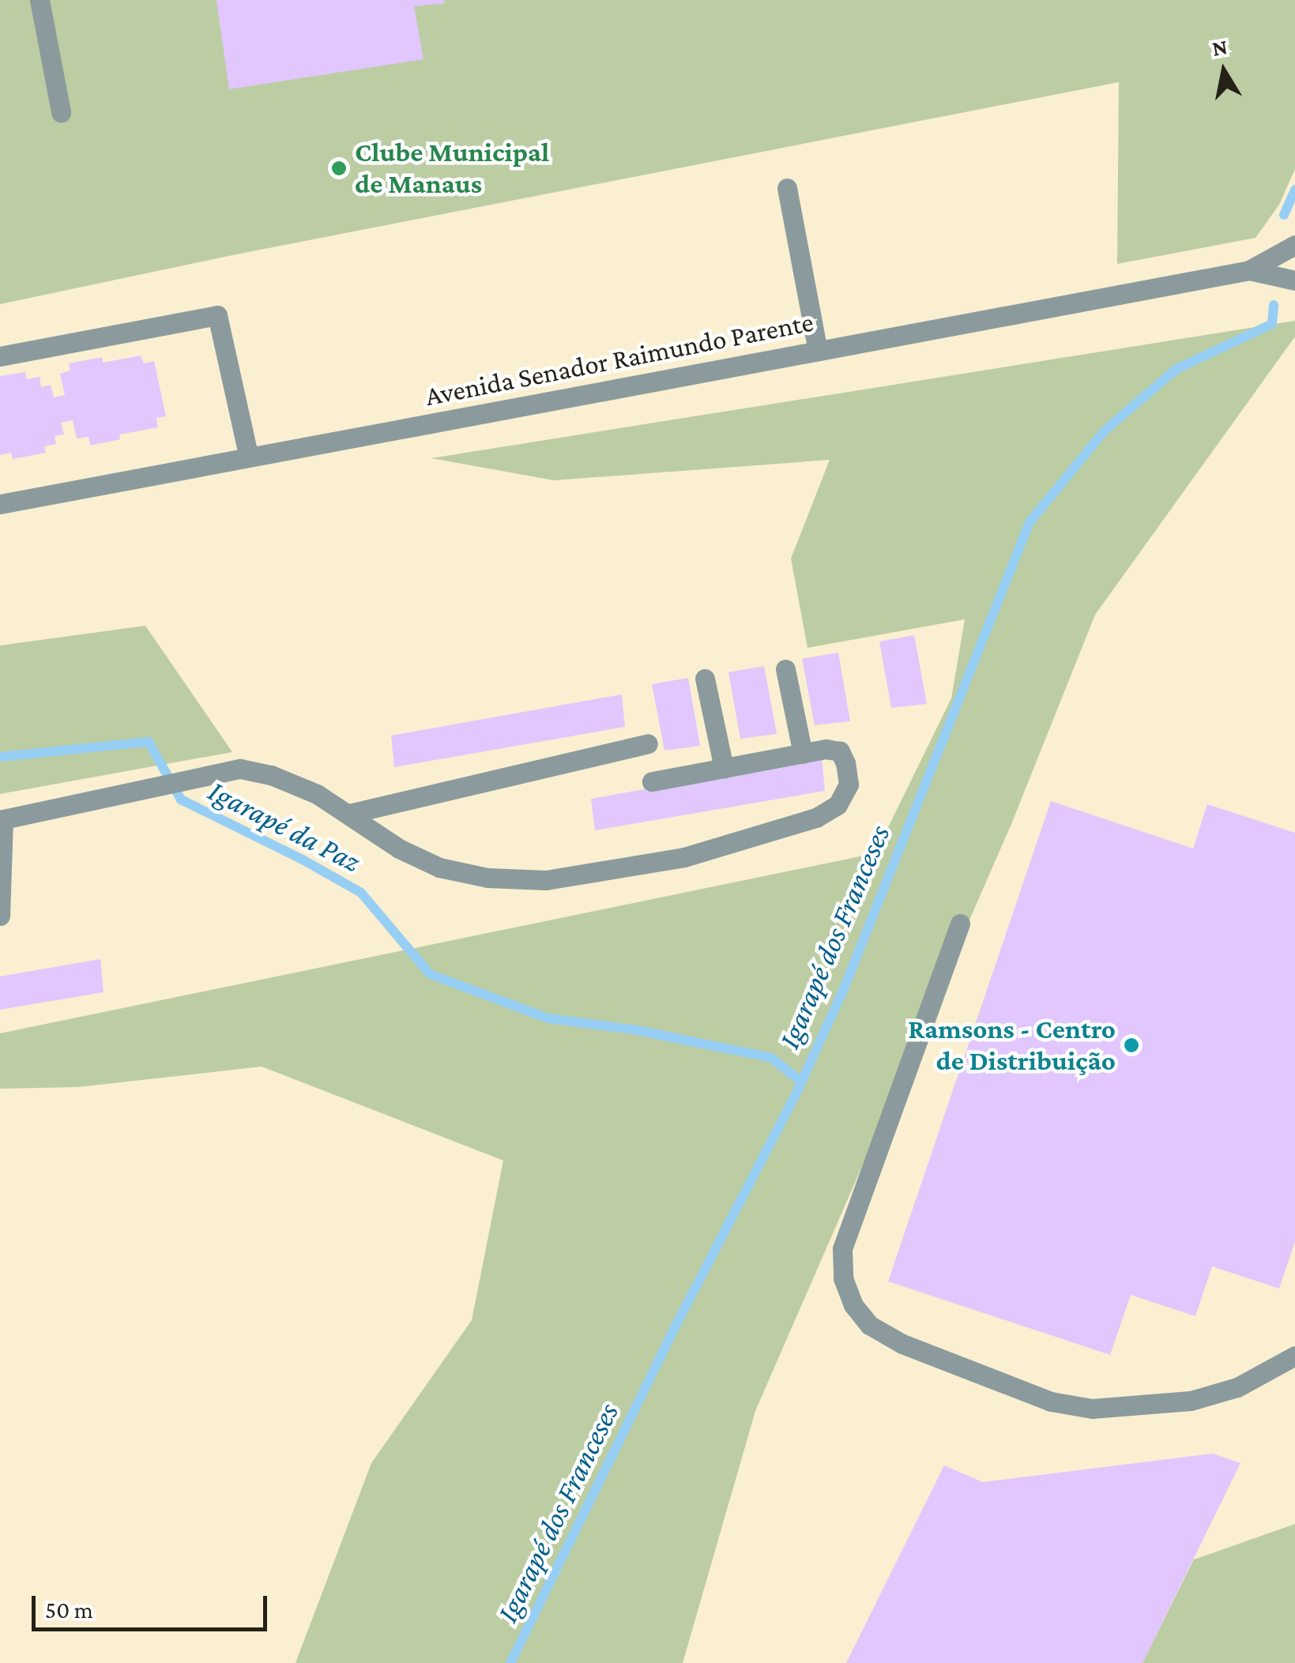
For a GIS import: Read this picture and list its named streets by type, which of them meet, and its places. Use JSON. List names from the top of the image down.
{
  "streets": {
    "street": ["Avenida Senador Raimundo Parente"]
  },
  "water": ["Igarapé da Paz", "Igarapé dos Franceses"],
  "places": ["Clube Municipal de Manaus", "Ramsons - Centro de Distribuição"],
  "scale_bar": "50 m",
  "north": "top"
}
